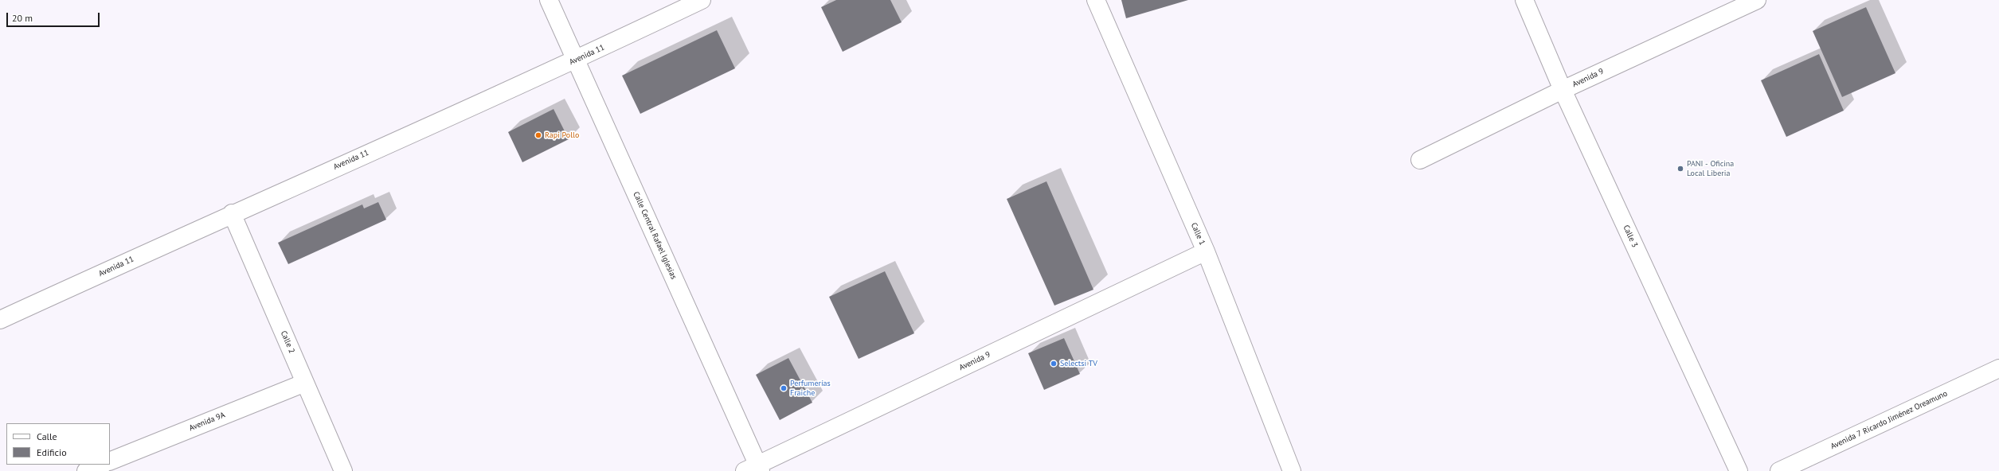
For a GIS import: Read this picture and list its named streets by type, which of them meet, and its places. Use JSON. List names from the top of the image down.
{
  "streets": {
    "street": [
      "Avenida 11",
      "Avenida 9",
      "Calle 1",
      "Calle Central Rafael Iglesias",
      "Calle 3",
      "Calle 2",
      "Avenida 7 Ricardo Jiménez Oreamuno",
      "Avenida 9A"
    ]
  },
  "crossings": [
    ["Avenida 11", "Calle Central Rafael Iglesias"],
    ["Avenida 11", "Calle 2"],
    ["Avenida 9", "Calle 1"],
    ["Avenida 9", "Calle Central Rafael Iglesias"],
    ["Avenida 9", "Calle 3"],
    ["Calle 2", "Avenida 9A"]
  ],
  "places": [
    "Rapi Pollo",
    "PANI - Oficina Local Liberia",
    "Selectsi TV",
    "Perfumerías Fraiche"
  ],
  "legend": ["Calle", "Edificio"],
  "scale_bar": "20 m"
}
